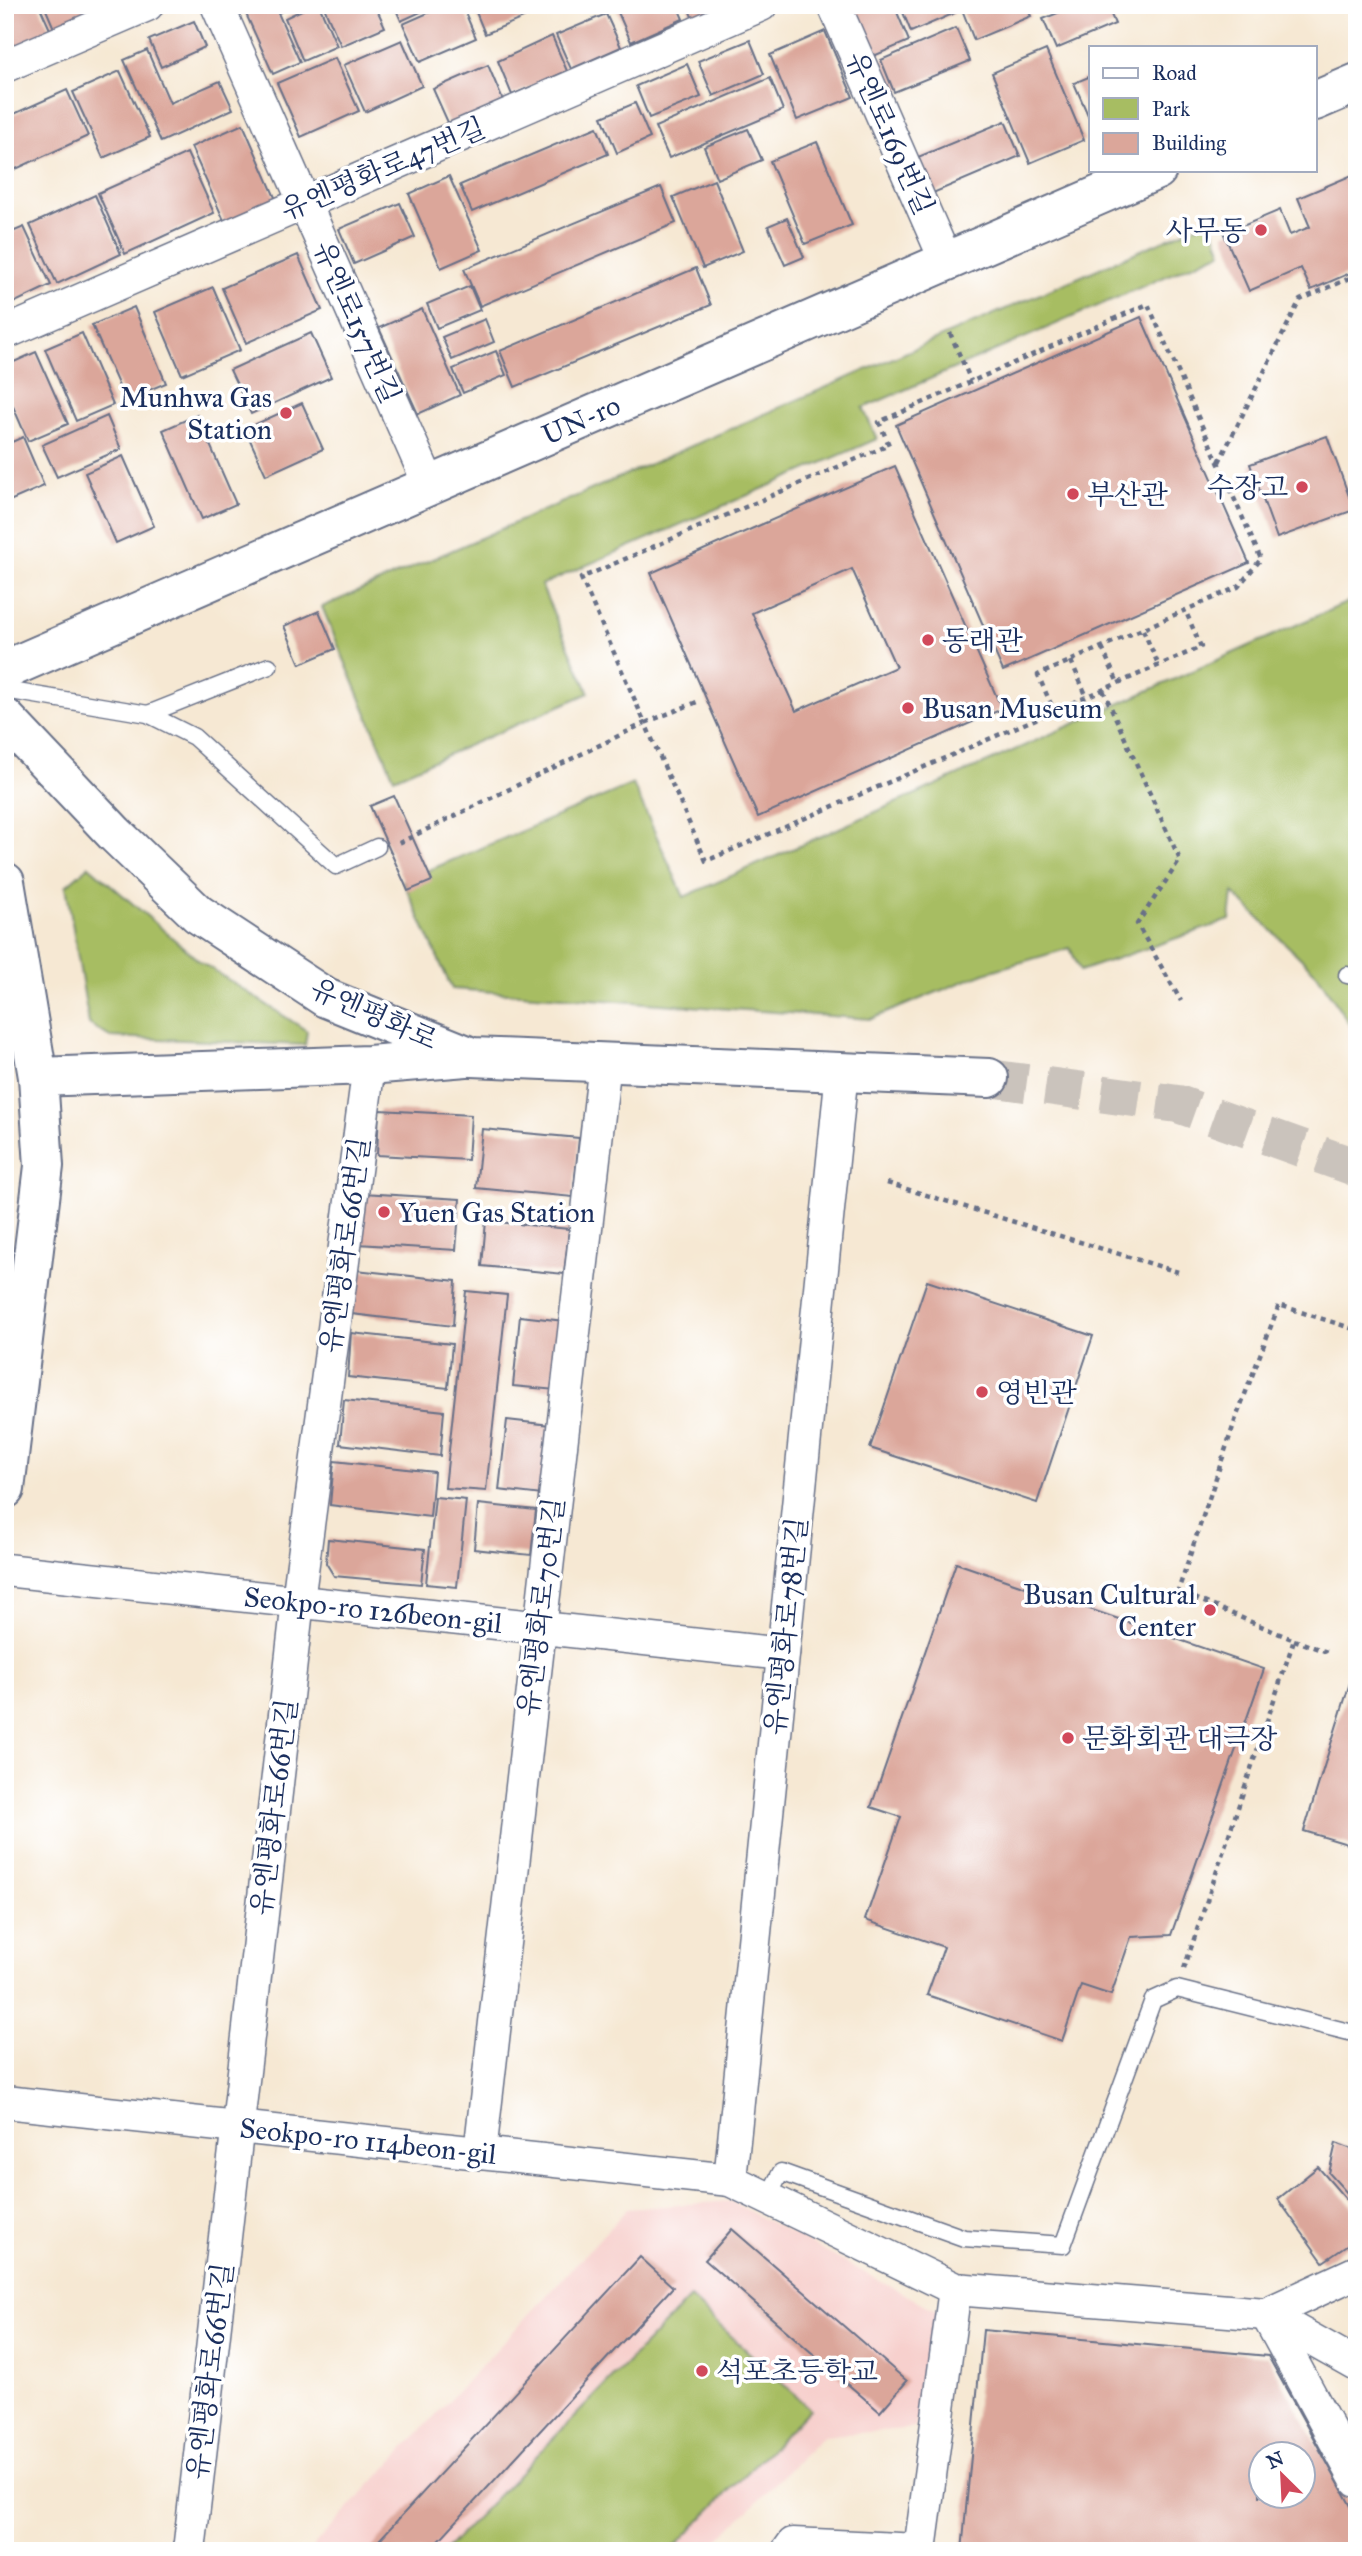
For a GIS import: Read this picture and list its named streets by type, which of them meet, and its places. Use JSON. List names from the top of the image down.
{
  "streets": {
    "main road": ["UN-ro", "유엔평화로"],
    "street": [
      "유엔로169번길",
      "유엔평화로47번길",
      "유엔로157번길",
      "유엔평화로66번길",
      "유엔평화로70번길",
      "Seokpo-ro 126beon-gil",
      "유엔평화로78번길",
      "Seokpo-ro 114beon-gil"
    ]
  },
  "crossings": [
    ["유엔로169번길", "UN-ro"],
    ["유엔평화로47번길", "유엔로157번길"],
    ["유엔로157번길", "UN-ro"],
    ["유엔평화로", "유엔평화로70번길"],
    ["유엔평화로", "유엔평화로78번길"],
    ["유엔평화로66번길", "Seokpo-ro 126beon-gil"],
    ["유엔평화로66번길", "Seokpo-ro 114beon-gil"],
    ["유엔평화로70번길", "Seokpo-ro 126beon-gil"],
    ["유엔평화로70번길", "Seokpo-ro 114beon-gil"],
    ["Seokpo-ro 126beon-gil", "유엔평화로78번길"],
    ["유엔평화로78번길", "Seokpo-ro 114beon-gil"]
  ],
  "places": [
    "사무동",
    "Munhwa Gas Station",
    "수장고",
    "부산관",
    "동래관",
    "Busan Museum",
    "Yuen Gas Station",
    "영빈관",
    "Busan Cultural Center",
    "문화회관 대극장",
    "석포초등학교"
  ],
  "legend": ["Road", "Park", "Building"],
  "north": "top left"
}
